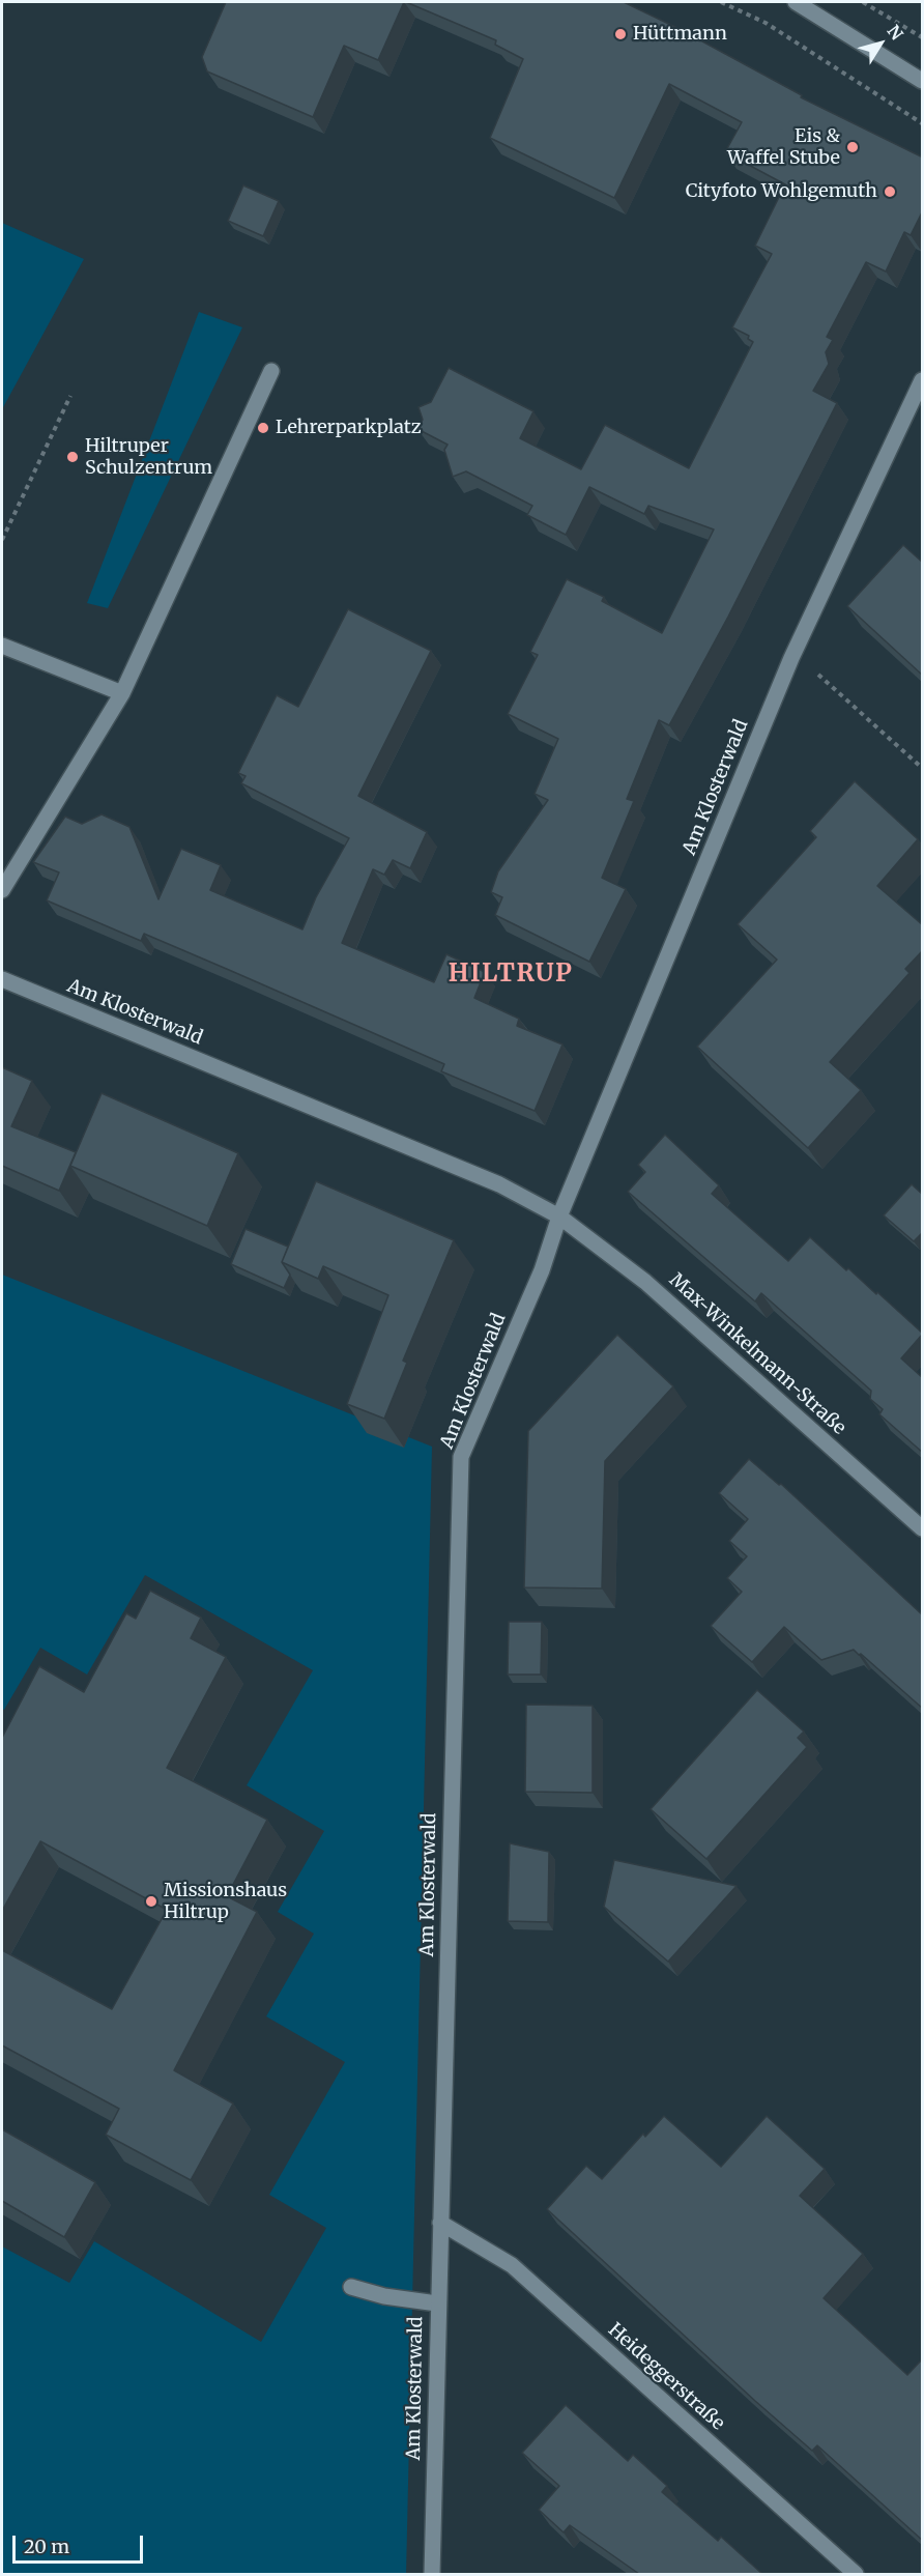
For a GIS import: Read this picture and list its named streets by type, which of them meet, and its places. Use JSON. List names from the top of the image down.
{
  "streets": {
    "street": ["Am Klosterwald", "Max-Winkelmann-Straße", "Heideggerstraße"]
  },
  "crossings": [
    ["Am Klosterwald", "Max-Winkelmann-Straße"],
    ["Am Klosterwald", "Heideggerstraße"]
  ],
  "districts": ["HILTRUP"],
  "places": [
    "Hüttmann",
    "Eis & Waffel Stube",
    "Cityfoto Wohlgemuth",
    "Lehrerparkplatz",
    "Hiltruper Schulzentrum",
    "Missionshaus Hiltrup"
  ],
  "scale_bar": "20 m",
  "north": "top right"
}
